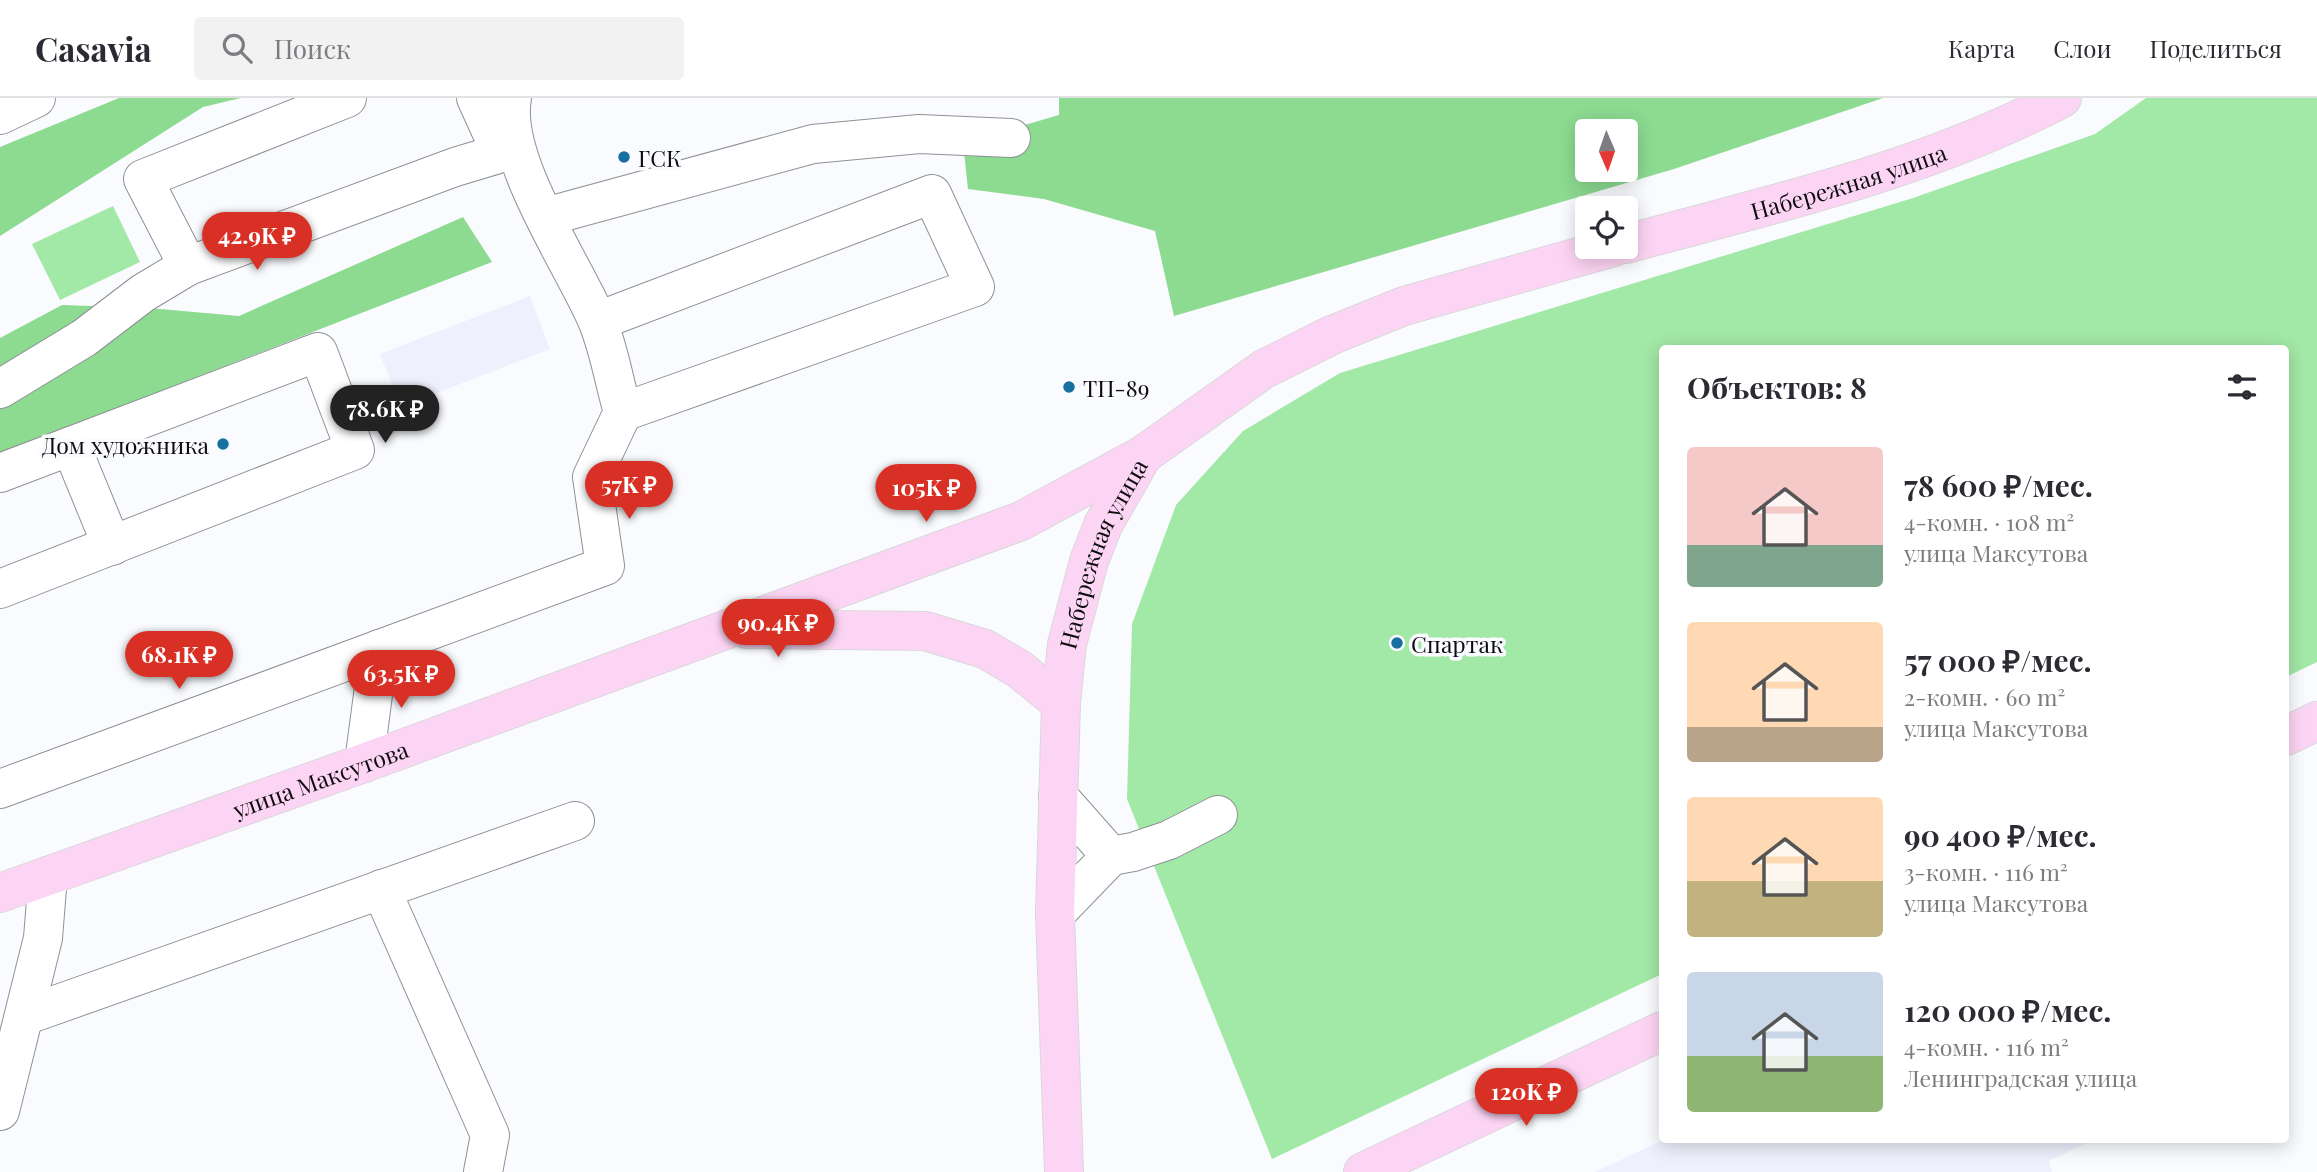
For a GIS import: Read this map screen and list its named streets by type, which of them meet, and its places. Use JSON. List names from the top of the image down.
{
  "streets": {
    "main road": ["Набережная улица", "улица Максутова"]
  },
  "crossings": [
    ["Набережная улица", "улица Максутова"]
  ],
  "places": [
    "ГСК",
    "ТП-89",
    "Дом художника",
    "Спартак"
  ],
  "north": "bottom",
  "page": {
    "header": "Casavia",
    "search": "Поиск",
    "nav": ["Карта", "Слои", "Поделиться"],
    "price": [
      "42.9K ₽",
      "78.6K ₽",
      "57K ₽",
      "105K ₽",
      "90.4K ₽",
      "68.1K ₽",
      "63.5K ₽",
      "120K ₽"
    ],
    "heading": "Объектов: 8",
    "list": [
      {
        "name": "78 600 ₽/мес.",
        "note": "4-комн. · 108 m² · улица Максутова"
      },
      {
        "name": "57 000 ₽/мес.",
        "note": "2-комн. · 60 m² · улица Максутова"
      },
      {
        "name": "90 400 ₽/мес.",
        "note": "3-комн. · 116 m² · улица Максутова"
      },
      {
        "name": "120 000 ₽/мес.",
        "note": "4-комн. · 116 m² · Ленинградская улица"
      }
    ]
  }
}
